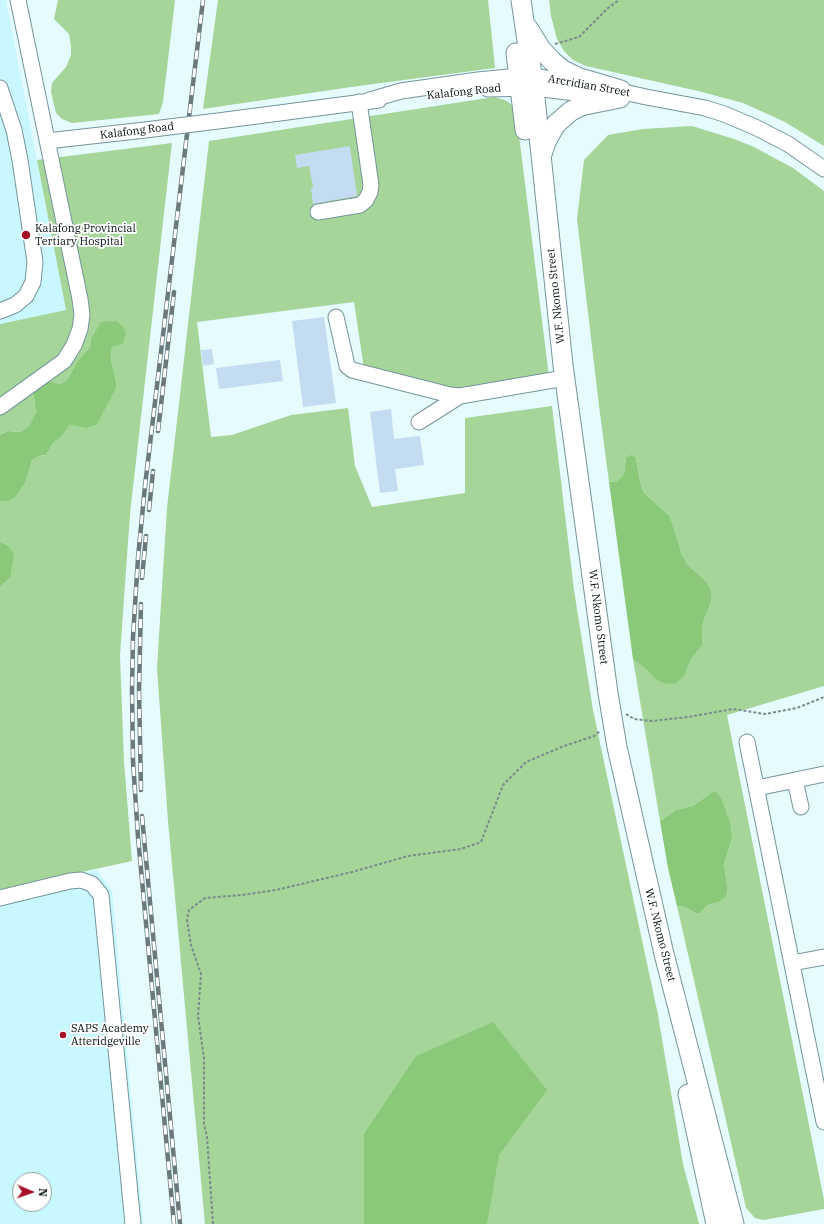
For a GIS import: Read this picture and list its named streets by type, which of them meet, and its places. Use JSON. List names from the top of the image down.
{
  "streets": {
    "main road": ["W.F. Nkomo Street"],
    "street": ["Arcridian Street", "Kalafong Road"]
  },
  "crossings": [
    ["Arcridian Street", "Kalafong Road"],
    ["Arcridian Street", "W.F. Nkomo Street"],
    ["Kalafong Road", "W.F. Nkomo Street"]
  ],
  "places": ["Kalafong Provincial Tertiary Hospital", "SAPS Academy Atteridgeville"],
  "north": "right"
}
